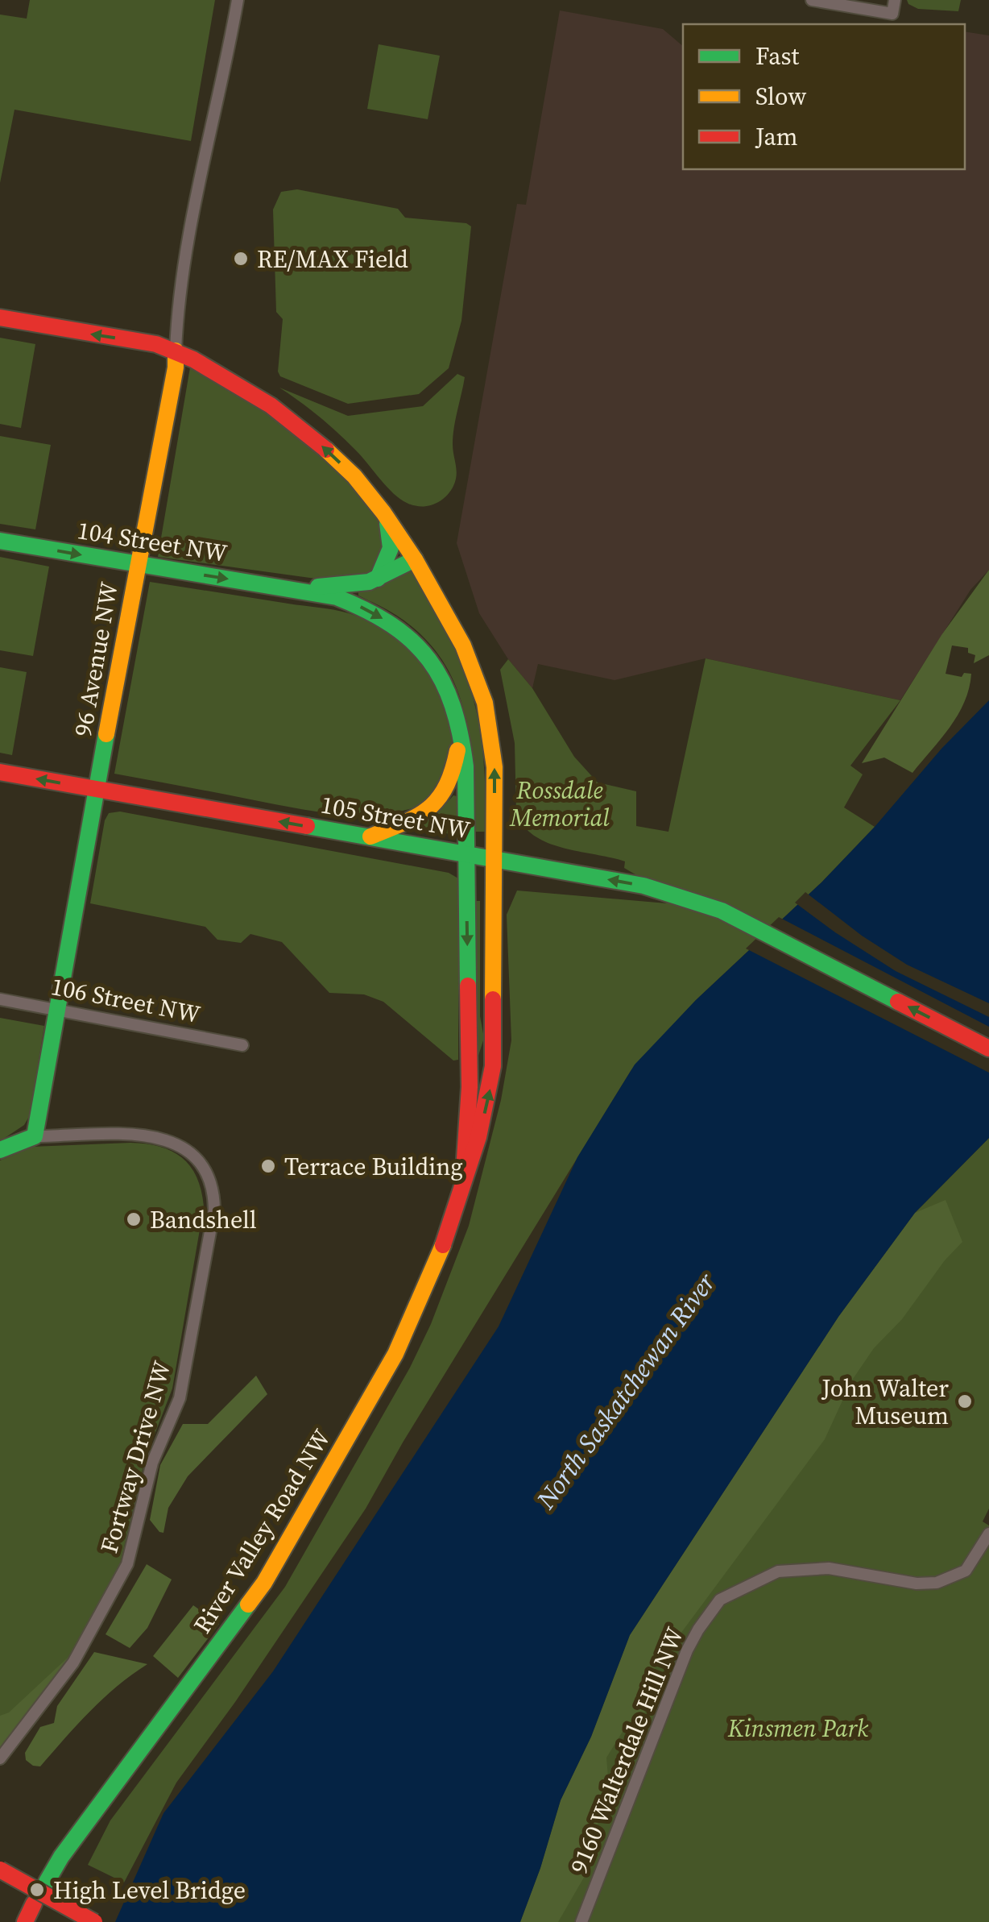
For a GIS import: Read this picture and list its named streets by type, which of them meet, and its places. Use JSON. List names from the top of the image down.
{
  "streets": {
    "main road": [
      "104 Street NW",
      "96 Avenue NW",
      "105 Street NW",
      "River Valley Road NW"
    ],
    "street": ["106 Street NW", "Fortway Drive NW", "9160 Walterdale Hill NW"]
  },
  "crossings": [
    ["104 Street NW", "96 Avenue NW"],
    ["96 Avenue NW", "105 Street NW"],
    ["96 Avenue NW", "106 Street NW"],
    ["96 Avenue NW", "Fortway Drive NW"],
    ["96 Avenue NW", "River Valley Road NW"],
    ["105 Street NW", "River Valley Road NW"]
  ],
  "one_way": ["104 Street NW", "105 Street NW"],
  "water": ["North Saskatchewan River"],
  "parks": ["Rossdale Memorial", "Kinsmen Park"],
  "places": [
    "RE/MAX Field",
    "Terrace Building",
    "Bandshell",
    "John Walter Museum",
    "High Level Bridge"
  ],
  "legend": ["Fast", "Slow", "Jam"]
}
